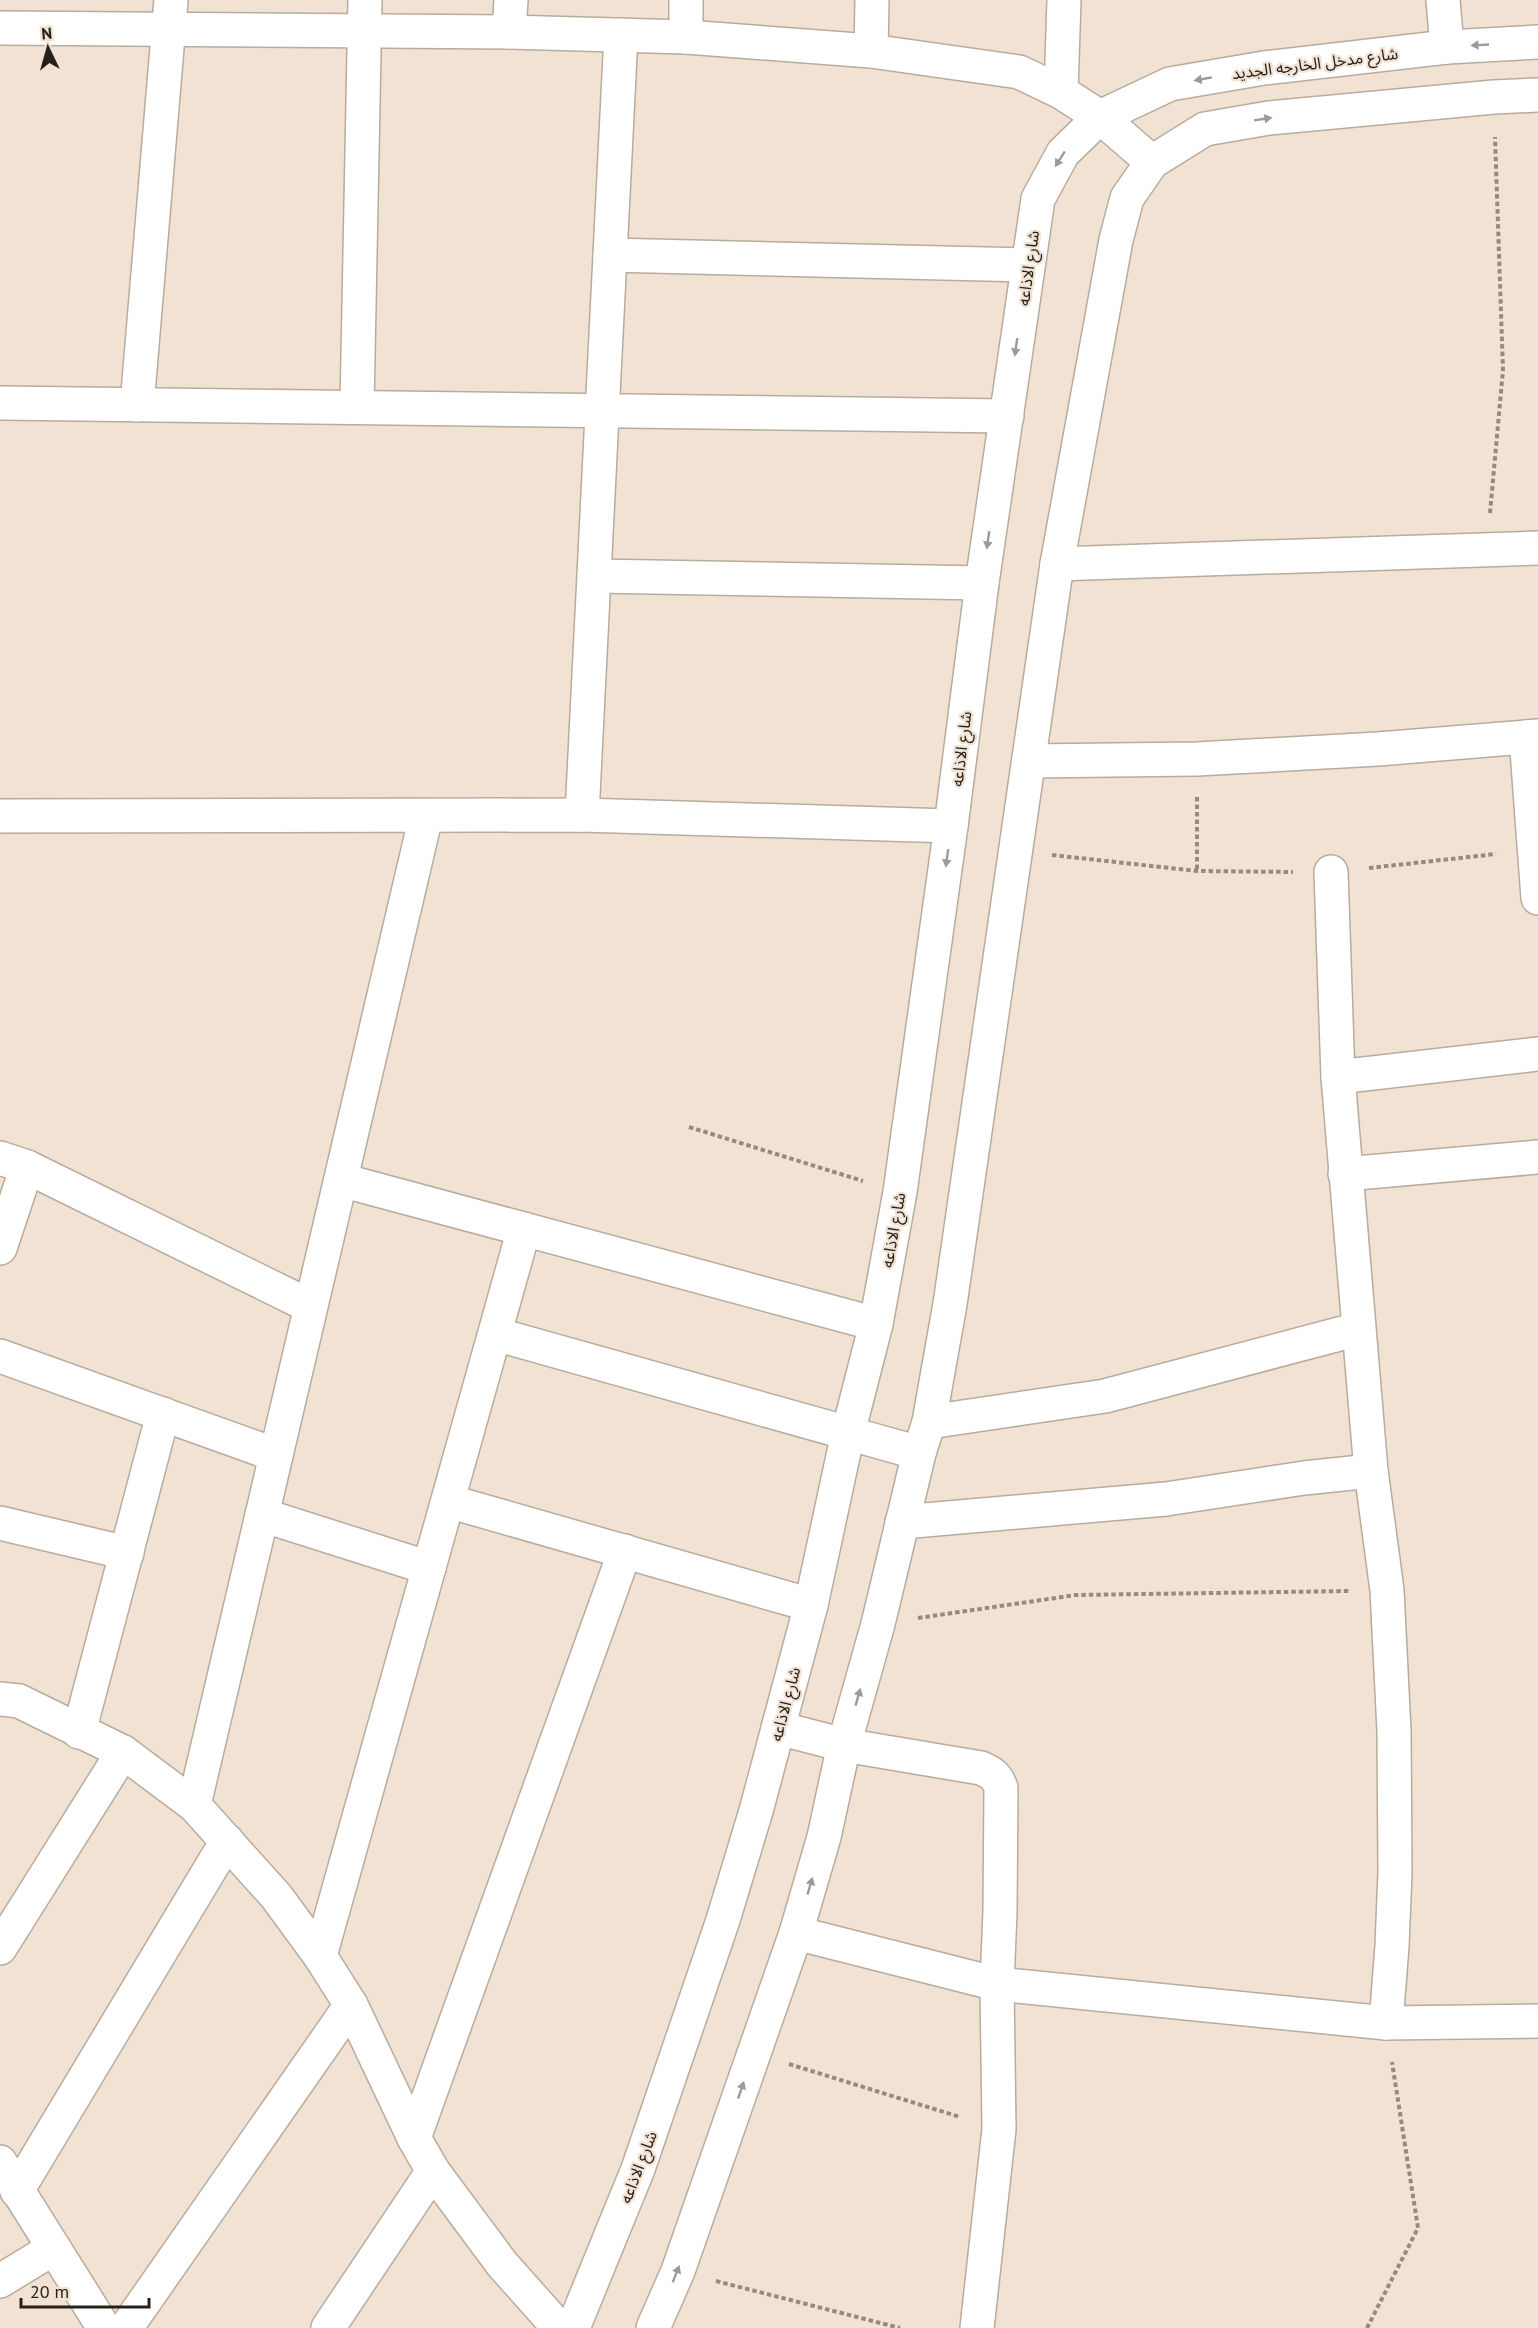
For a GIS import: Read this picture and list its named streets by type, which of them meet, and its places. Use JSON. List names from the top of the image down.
{
  "streets": {
    "street": ["شارع مدخل الخارجه الجديد", "شارع الاذاعه"]
  },
  "crossings": [
    ["شارع مدخل الخارجه الجديد", "شارع الاذاعه"]
  ],
  "scale_bar": "20 m",
  "north": "top"
}
